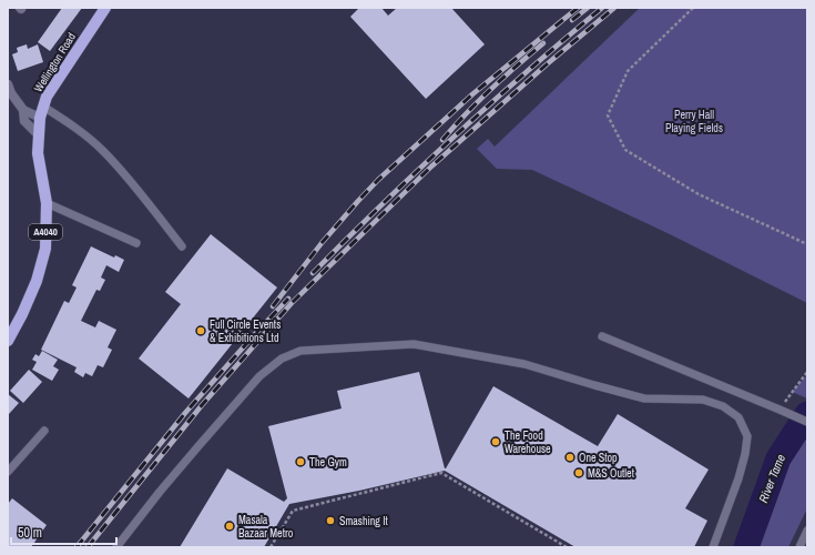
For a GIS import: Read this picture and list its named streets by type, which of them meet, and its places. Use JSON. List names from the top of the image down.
{
  "streets": {
    "main road": ["Wellington Road", "A4040"]
  },
  "water": ["River Tame"],
  "parks": ["Perry Hall Playing Fields"],
  "places": [
    "Full Circle Events & Exhibitions Ltd",
    "The Food Warehouse",
    "One Stop",
    "The Gym",
    "M&S Outlet",
    "Smashing It",
    "Masala Bazaar Metro"
  ],
  "scale_bar": "50 m"
}
